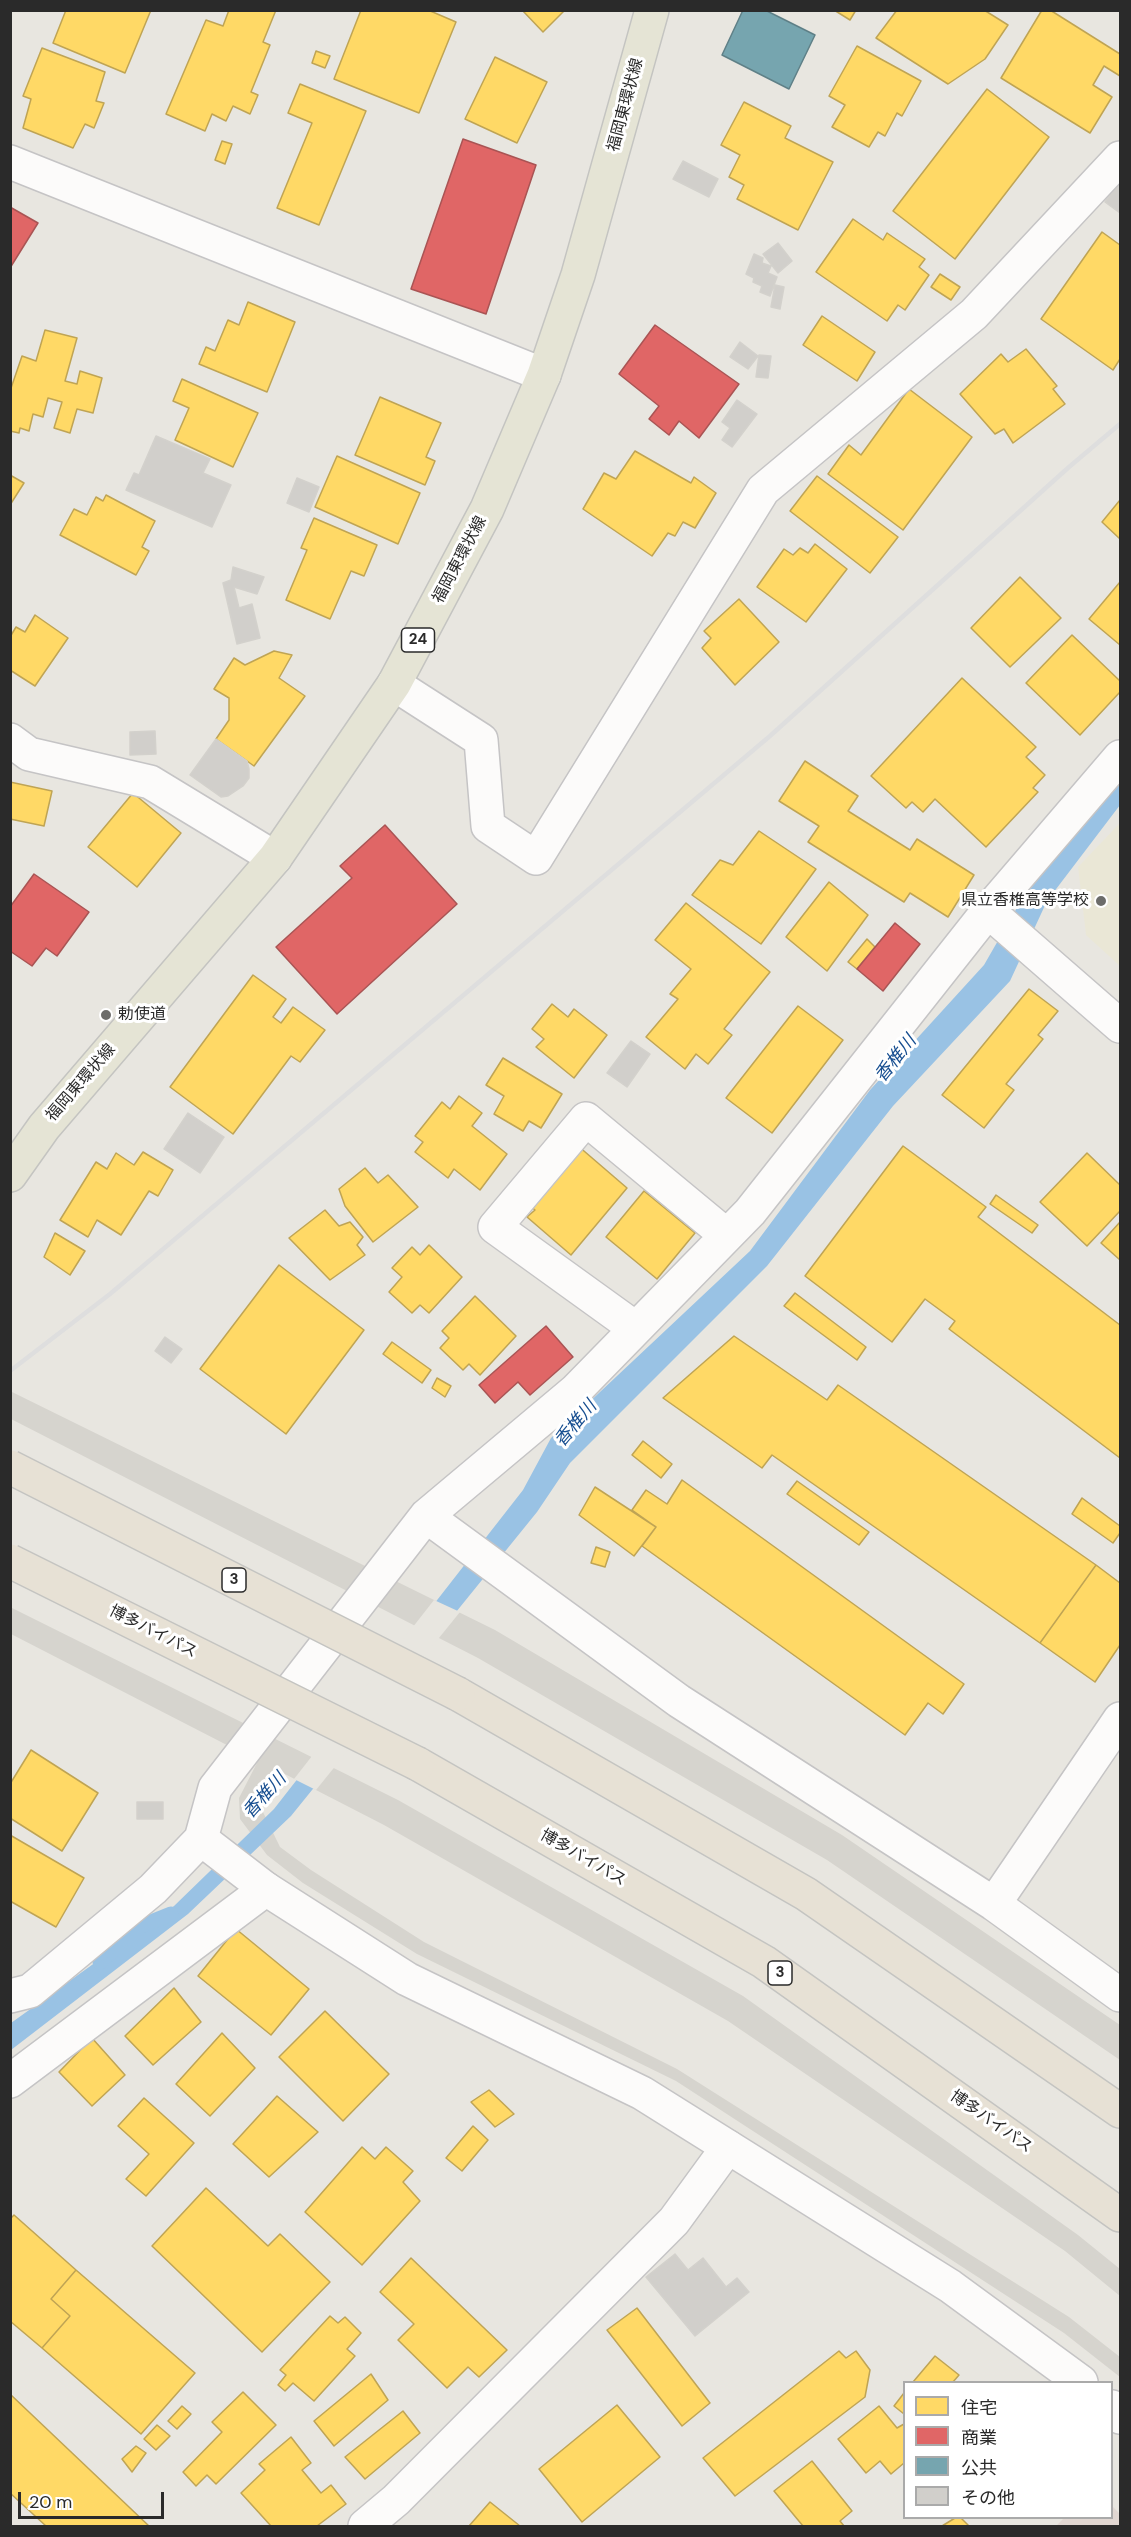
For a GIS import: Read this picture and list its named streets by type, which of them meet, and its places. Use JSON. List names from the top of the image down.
{
  "streets": {
    "highway": ["3", "博多バイパス"],
    "main road": ["福岡東環状線", "24"]
  },
  "water": ["香椎川"],
  "places": ["県立香椎高等学校", "勅使道"],
  "legend": [
    "住宅",
    "商業",
    "公共",
    "その他"
  ],
  "scale_bar": "20 m"
}
